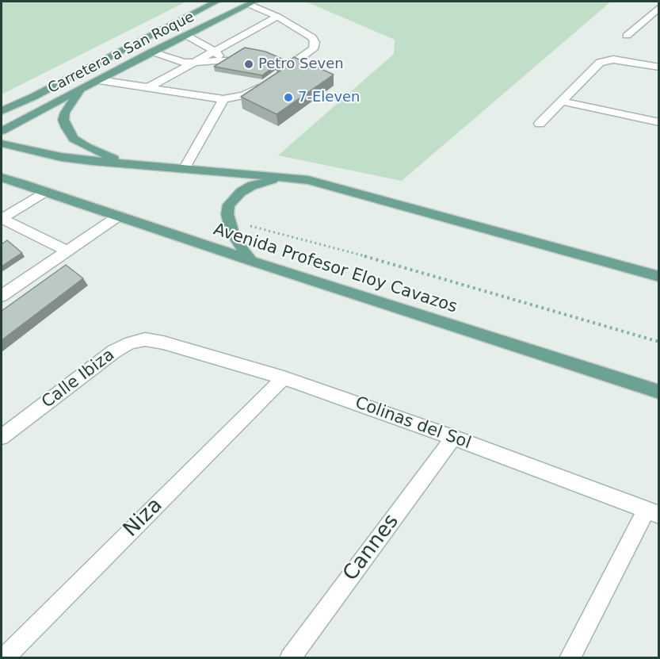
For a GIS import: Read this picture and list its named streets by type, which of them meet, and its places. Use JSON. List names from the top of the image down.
{
  "streets": {
    "main road": ["Carretera a San Roque", "Avenida Profesor Eloy Cavazos"],
    "street": [
      "Calle Ibiza",
      "Colinas del Sol",
      "Niza",
      "Cannes"
    ]
  },
  "crossings": [
    ["Calle Ibiza", "Colinas del Sol"],
    ["Colinas del Sol", "Niza"],
    ["Colinas del Sol", "Cannes"]
  ],
  "places": ["Petro Seven", "7-Eleven"]
}
